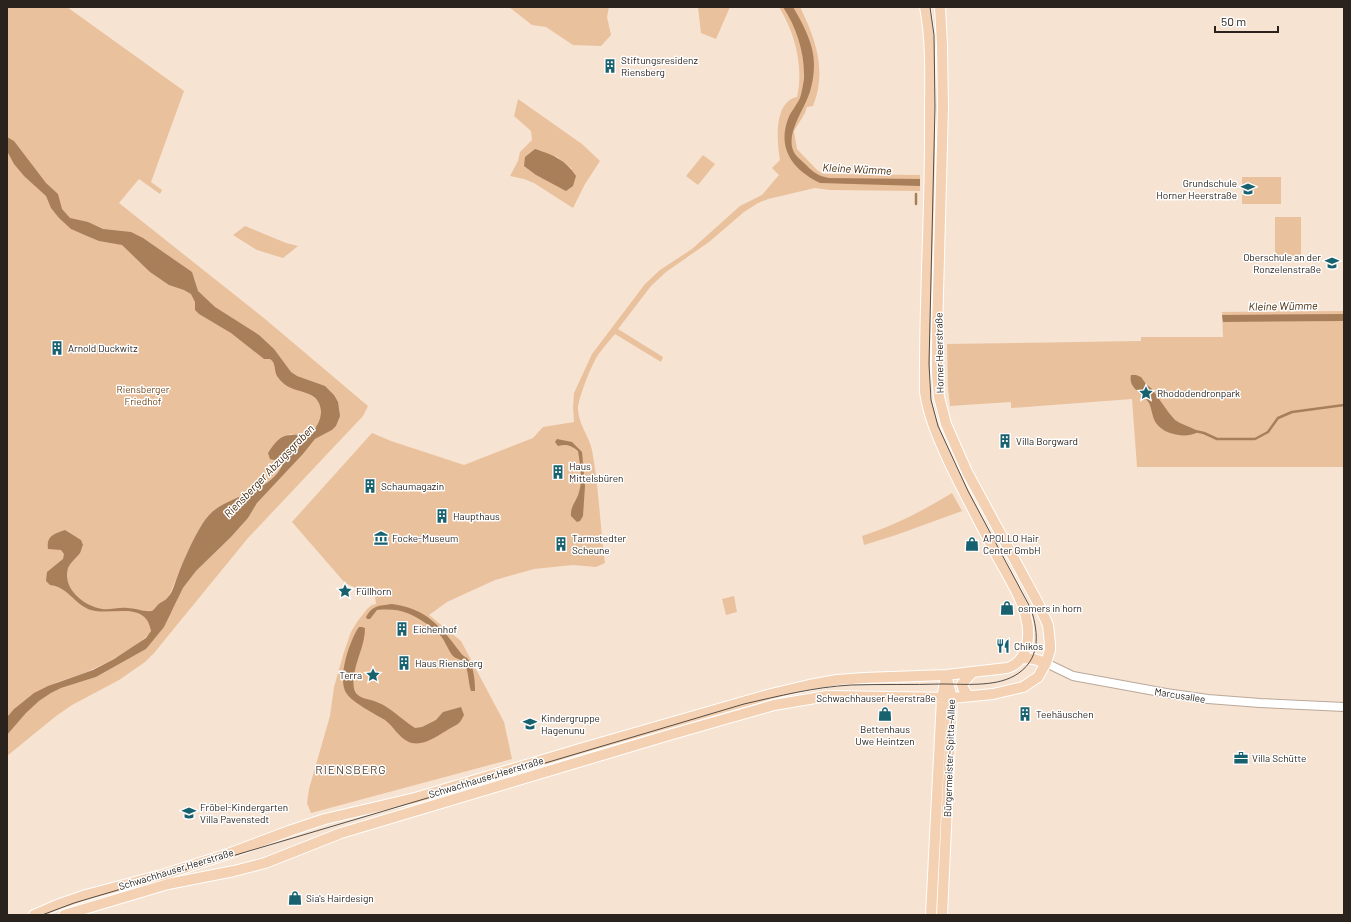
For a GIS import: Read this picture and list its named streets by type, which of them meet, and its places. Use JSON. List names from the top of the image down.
{
  "streets": {
    "main road": [
      "Horner Heerstraße",
      "Marcusallee",
      "Schwachhauser Heerstraße",
      "Bürgermeister-Spitta-Allee"
    ]
  },
  "crossings": [
    ["Horner Heerstraße", "Marcusallee"],
    ["Horner Heerstraße", "Schwachhauser Heerstraße"],
    ["Horner Heerstraße", "Bürgermeister-Spitta-Allee"],
    ["Schwachhauser Heerstraße", "Bürgermeister-Spitta-Allee"]
  ],
  "districts": ["RIENSBERG"],
  "water": ["Kleine Wümme", "Riensberger Abzugsgraben"],
  "parks": ["Riensberger Friedhof"],
  "places": {
    "building": [
      "Stiftungsresidenz Riensberg",
      "Arnold Duckwitz",
      "Villa Borgward",
      "Haus Mittelsbüren",
      "Schaumagazin",
      "Haupthaus",
      "Tarmstedter Scheune",
      "Eichenhof",
      "Haus Riensberg",
      "Teehäuschen"
    ],
    "school or university": [
      "Grundschule Horner Heerstraße",
      "Oberschule an der Ronzelenstraße",
      "Kindergruppe Hagenunu",
      "Fröbel-Kindergarten Villa Pavenstedt"
    ],
    "place": ["Rhododendronpark", "Füllhorn", "Terra"],
    "museum": ["Focke-Museum"],
    "shop": [
      "APOLLO Hair Center GmbH",
      "osmers in horn",
      "Bettenhaus Uwe Heintzen",
      "Sia's Hairdesign"
    ],
    "restaurant": ["Chikos"],
    "office": ["Villa Schütte"]
  },
  "scale_bar": "50 m"
}
